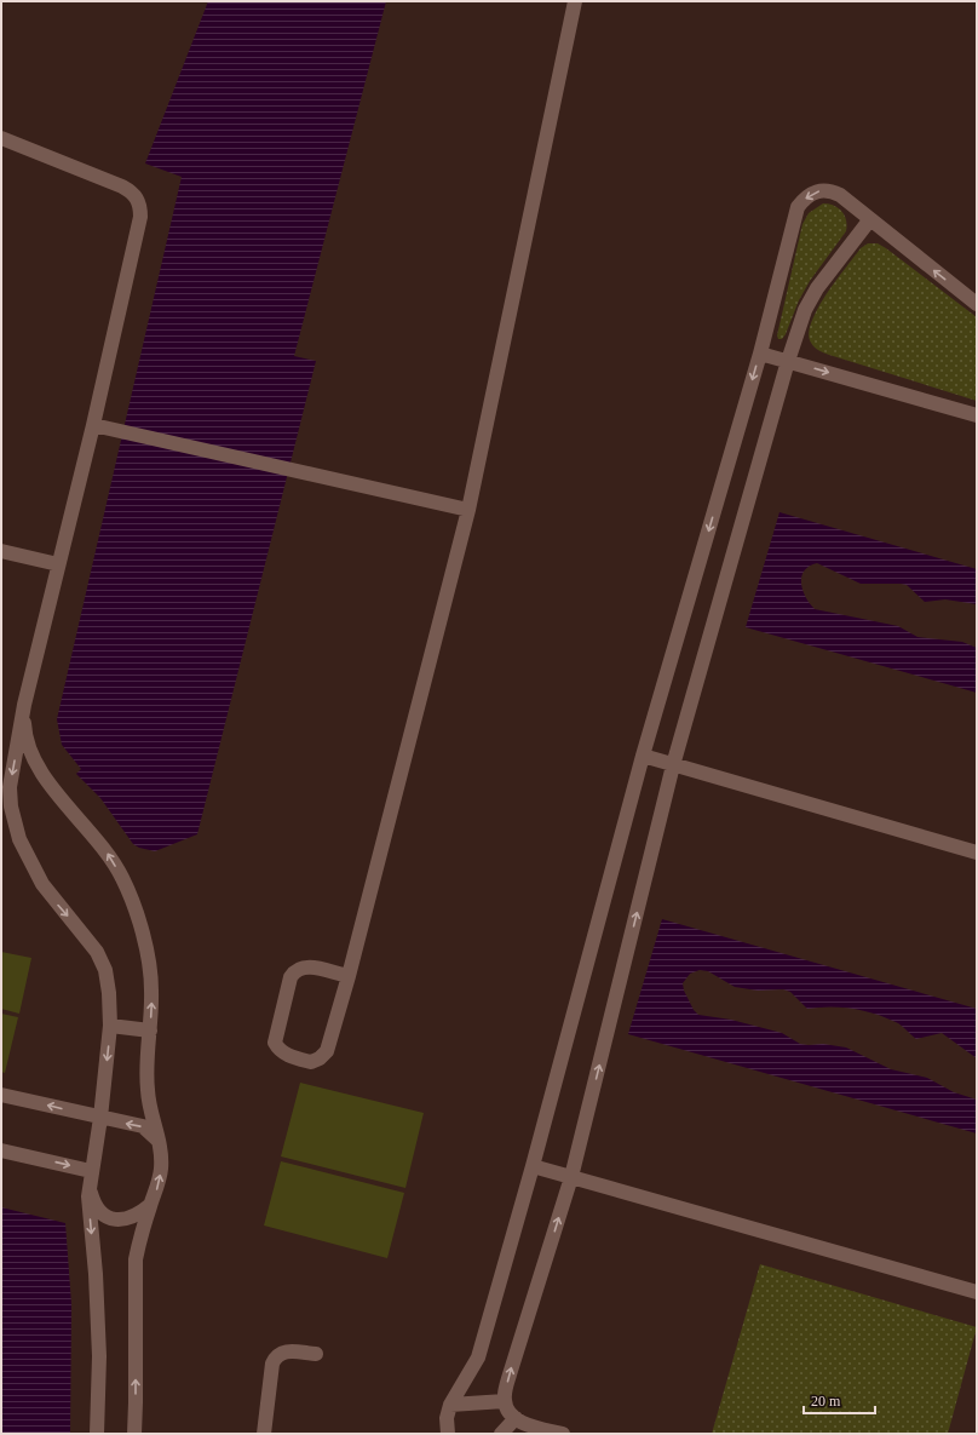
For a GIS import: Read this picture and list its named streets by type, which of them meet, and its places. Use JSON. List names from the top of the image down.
{
  "scale_bar": "20 m"
}
